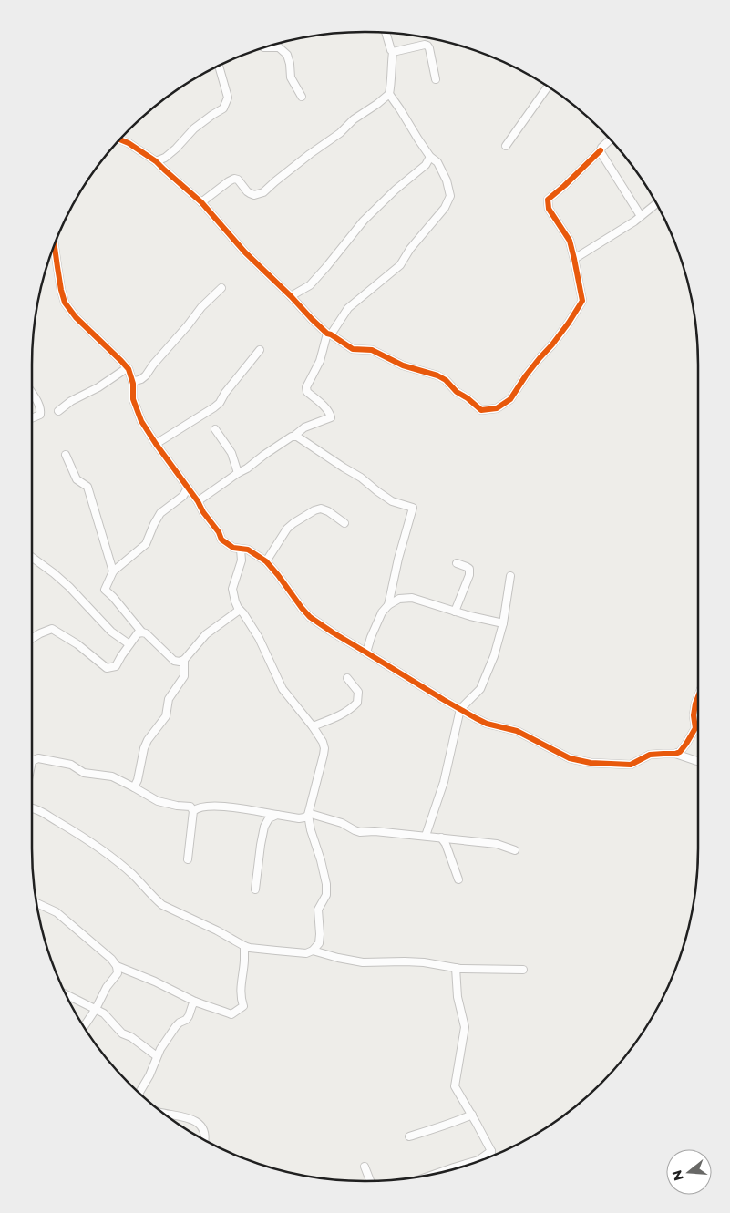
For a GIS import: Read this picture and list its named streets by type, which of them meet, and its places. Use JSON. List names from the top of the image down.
{
  "north": "left"
}
